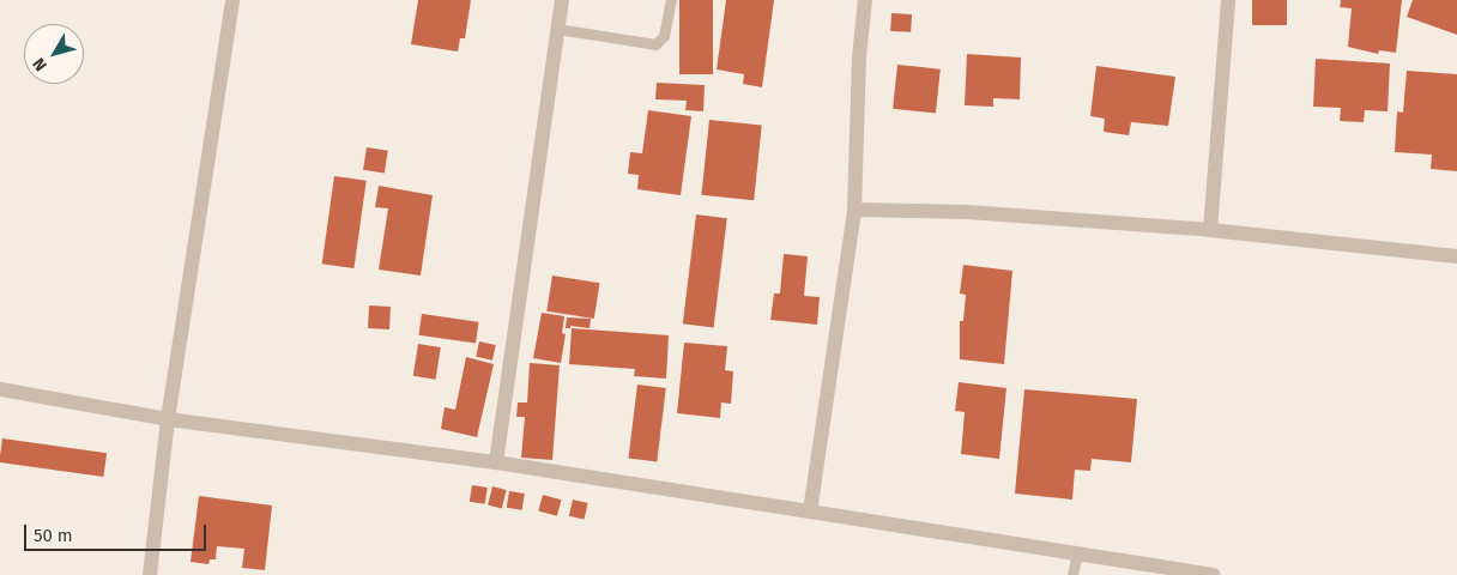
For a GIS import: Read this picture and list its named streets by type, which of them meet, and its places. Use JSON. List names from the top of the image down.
{
  "scale_bar": "50 m",
  "north": "bottom left"
}
